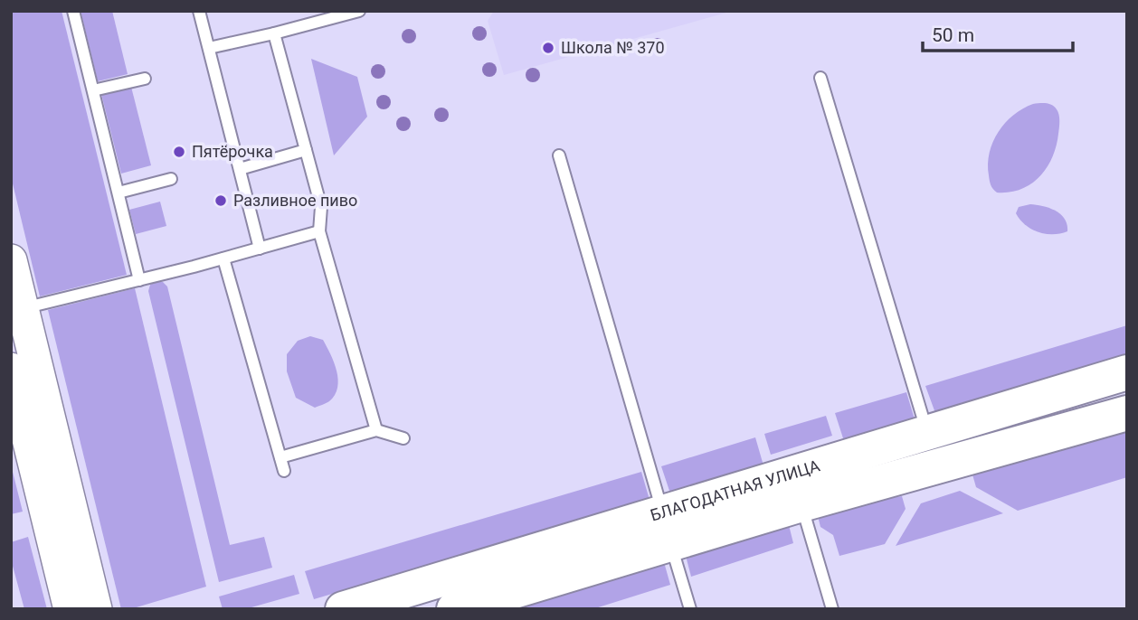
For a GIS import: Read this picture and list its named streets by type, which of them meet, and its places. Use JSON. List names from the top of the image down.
{
  "streets": {
    "main road": ["БЛАГОДАТНАЯ УЛИЦА"]
  },
  "places": ["Школа № 370", "Пятёрочка", "Разливное пиво"],
  "scale_bar": "50 m"
}
